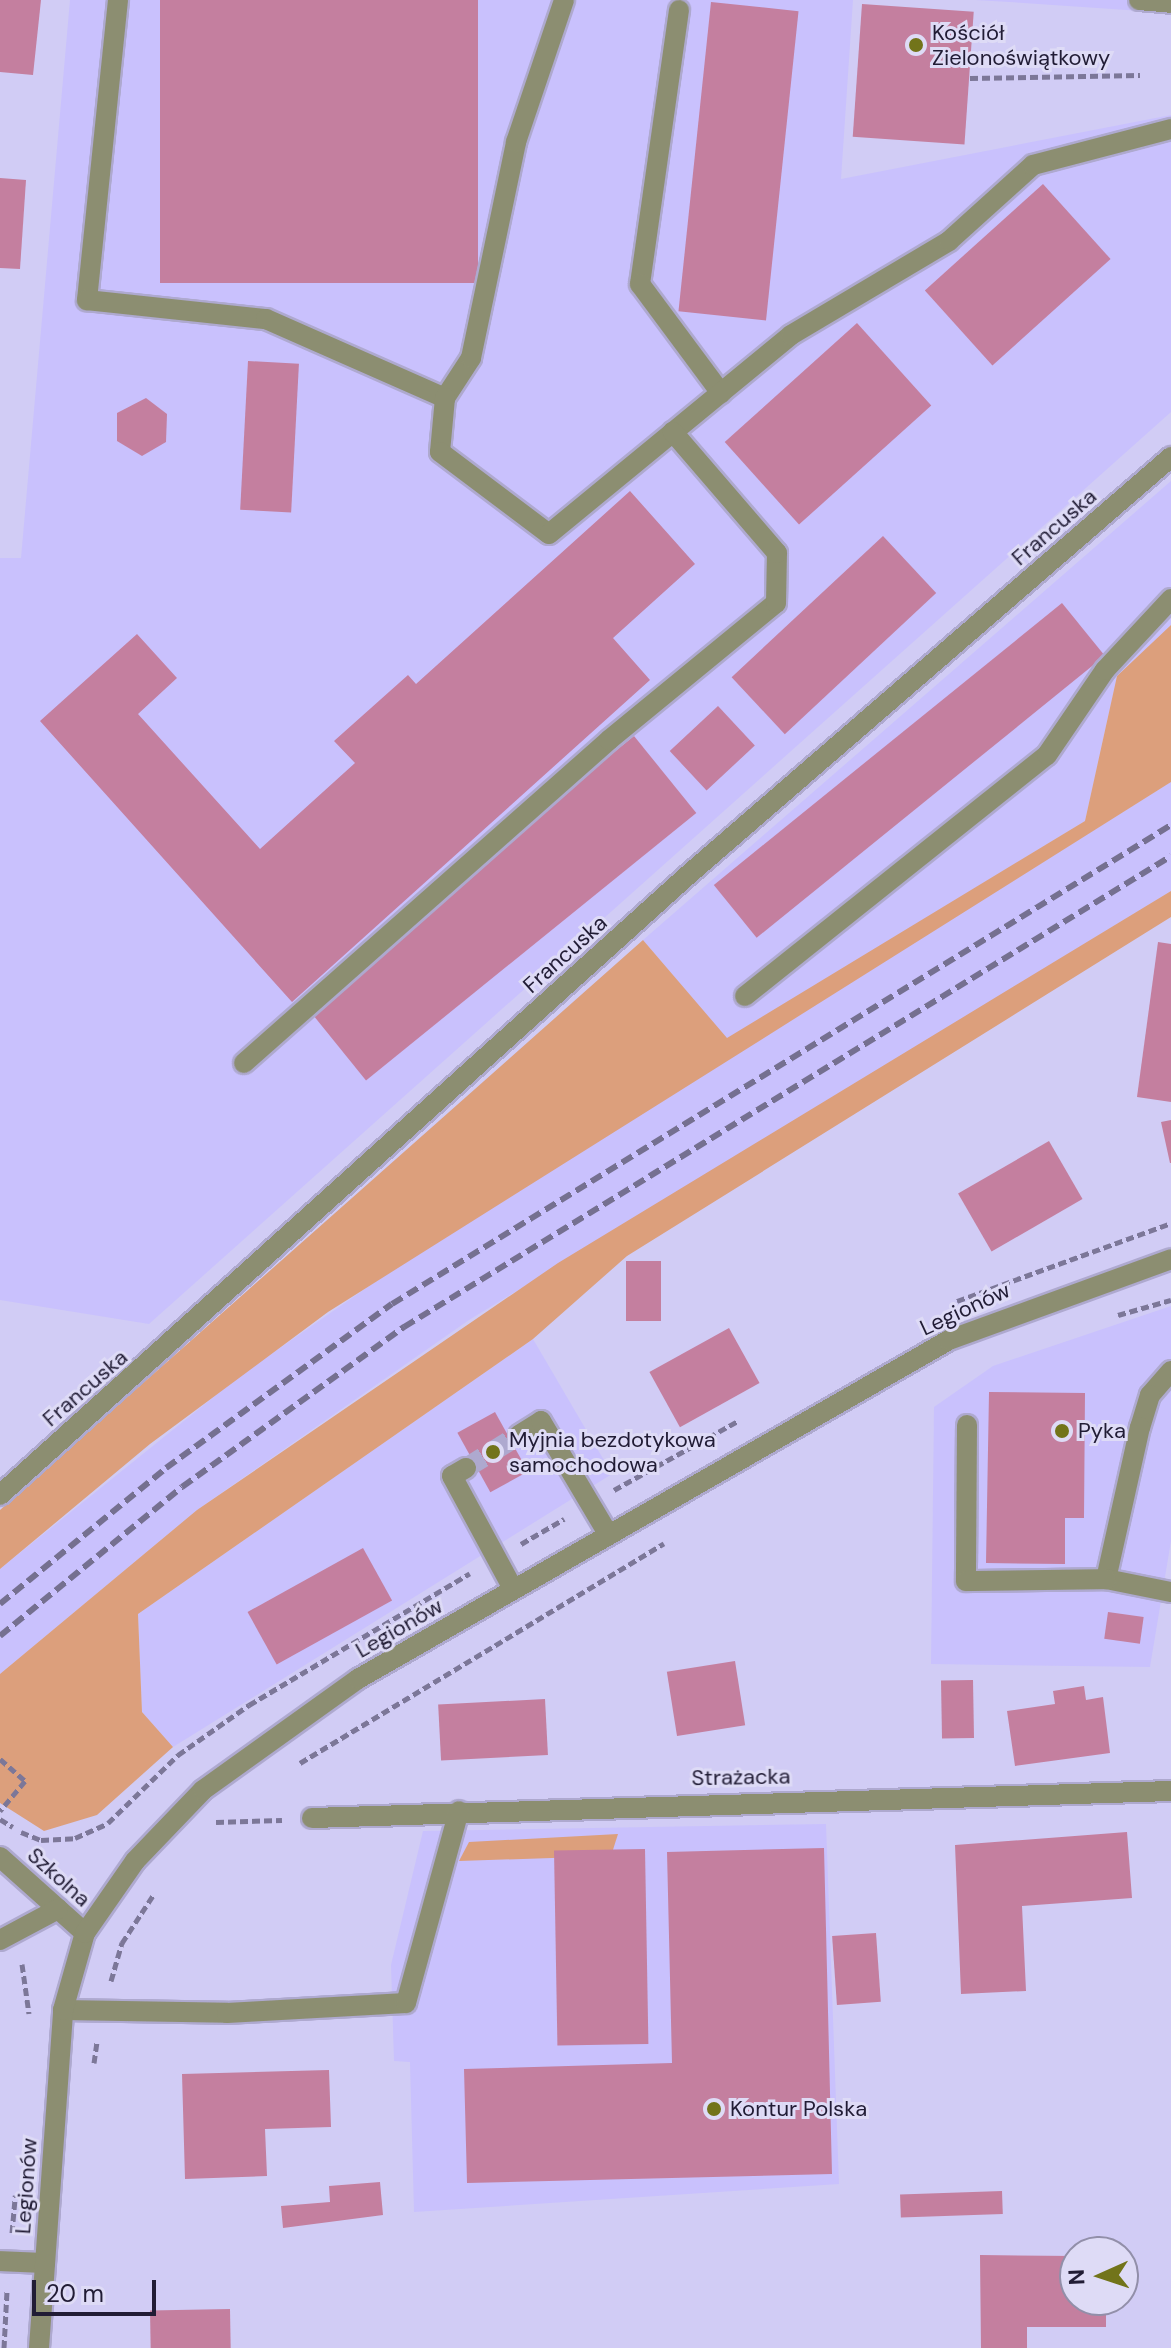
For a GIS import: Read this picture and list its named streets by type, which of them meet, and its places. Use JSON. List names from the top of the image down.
{
  "streets": {
    "street": [
      "Francuska",
      "Legionów",
      "Strażacka",
      "Szkolna"
    ]
  },
  "crossings": [
    ["Legionów", "Szkolna"]
  ],
  "places": [
    "Kościół Zielonoświątkowy",
    "Pyka",
    "Myjnia bezdotykowa samochodowa",
    "Kontur Polska"
  ],
  "scale_bar": "20 m",
  "north": "left"
}
